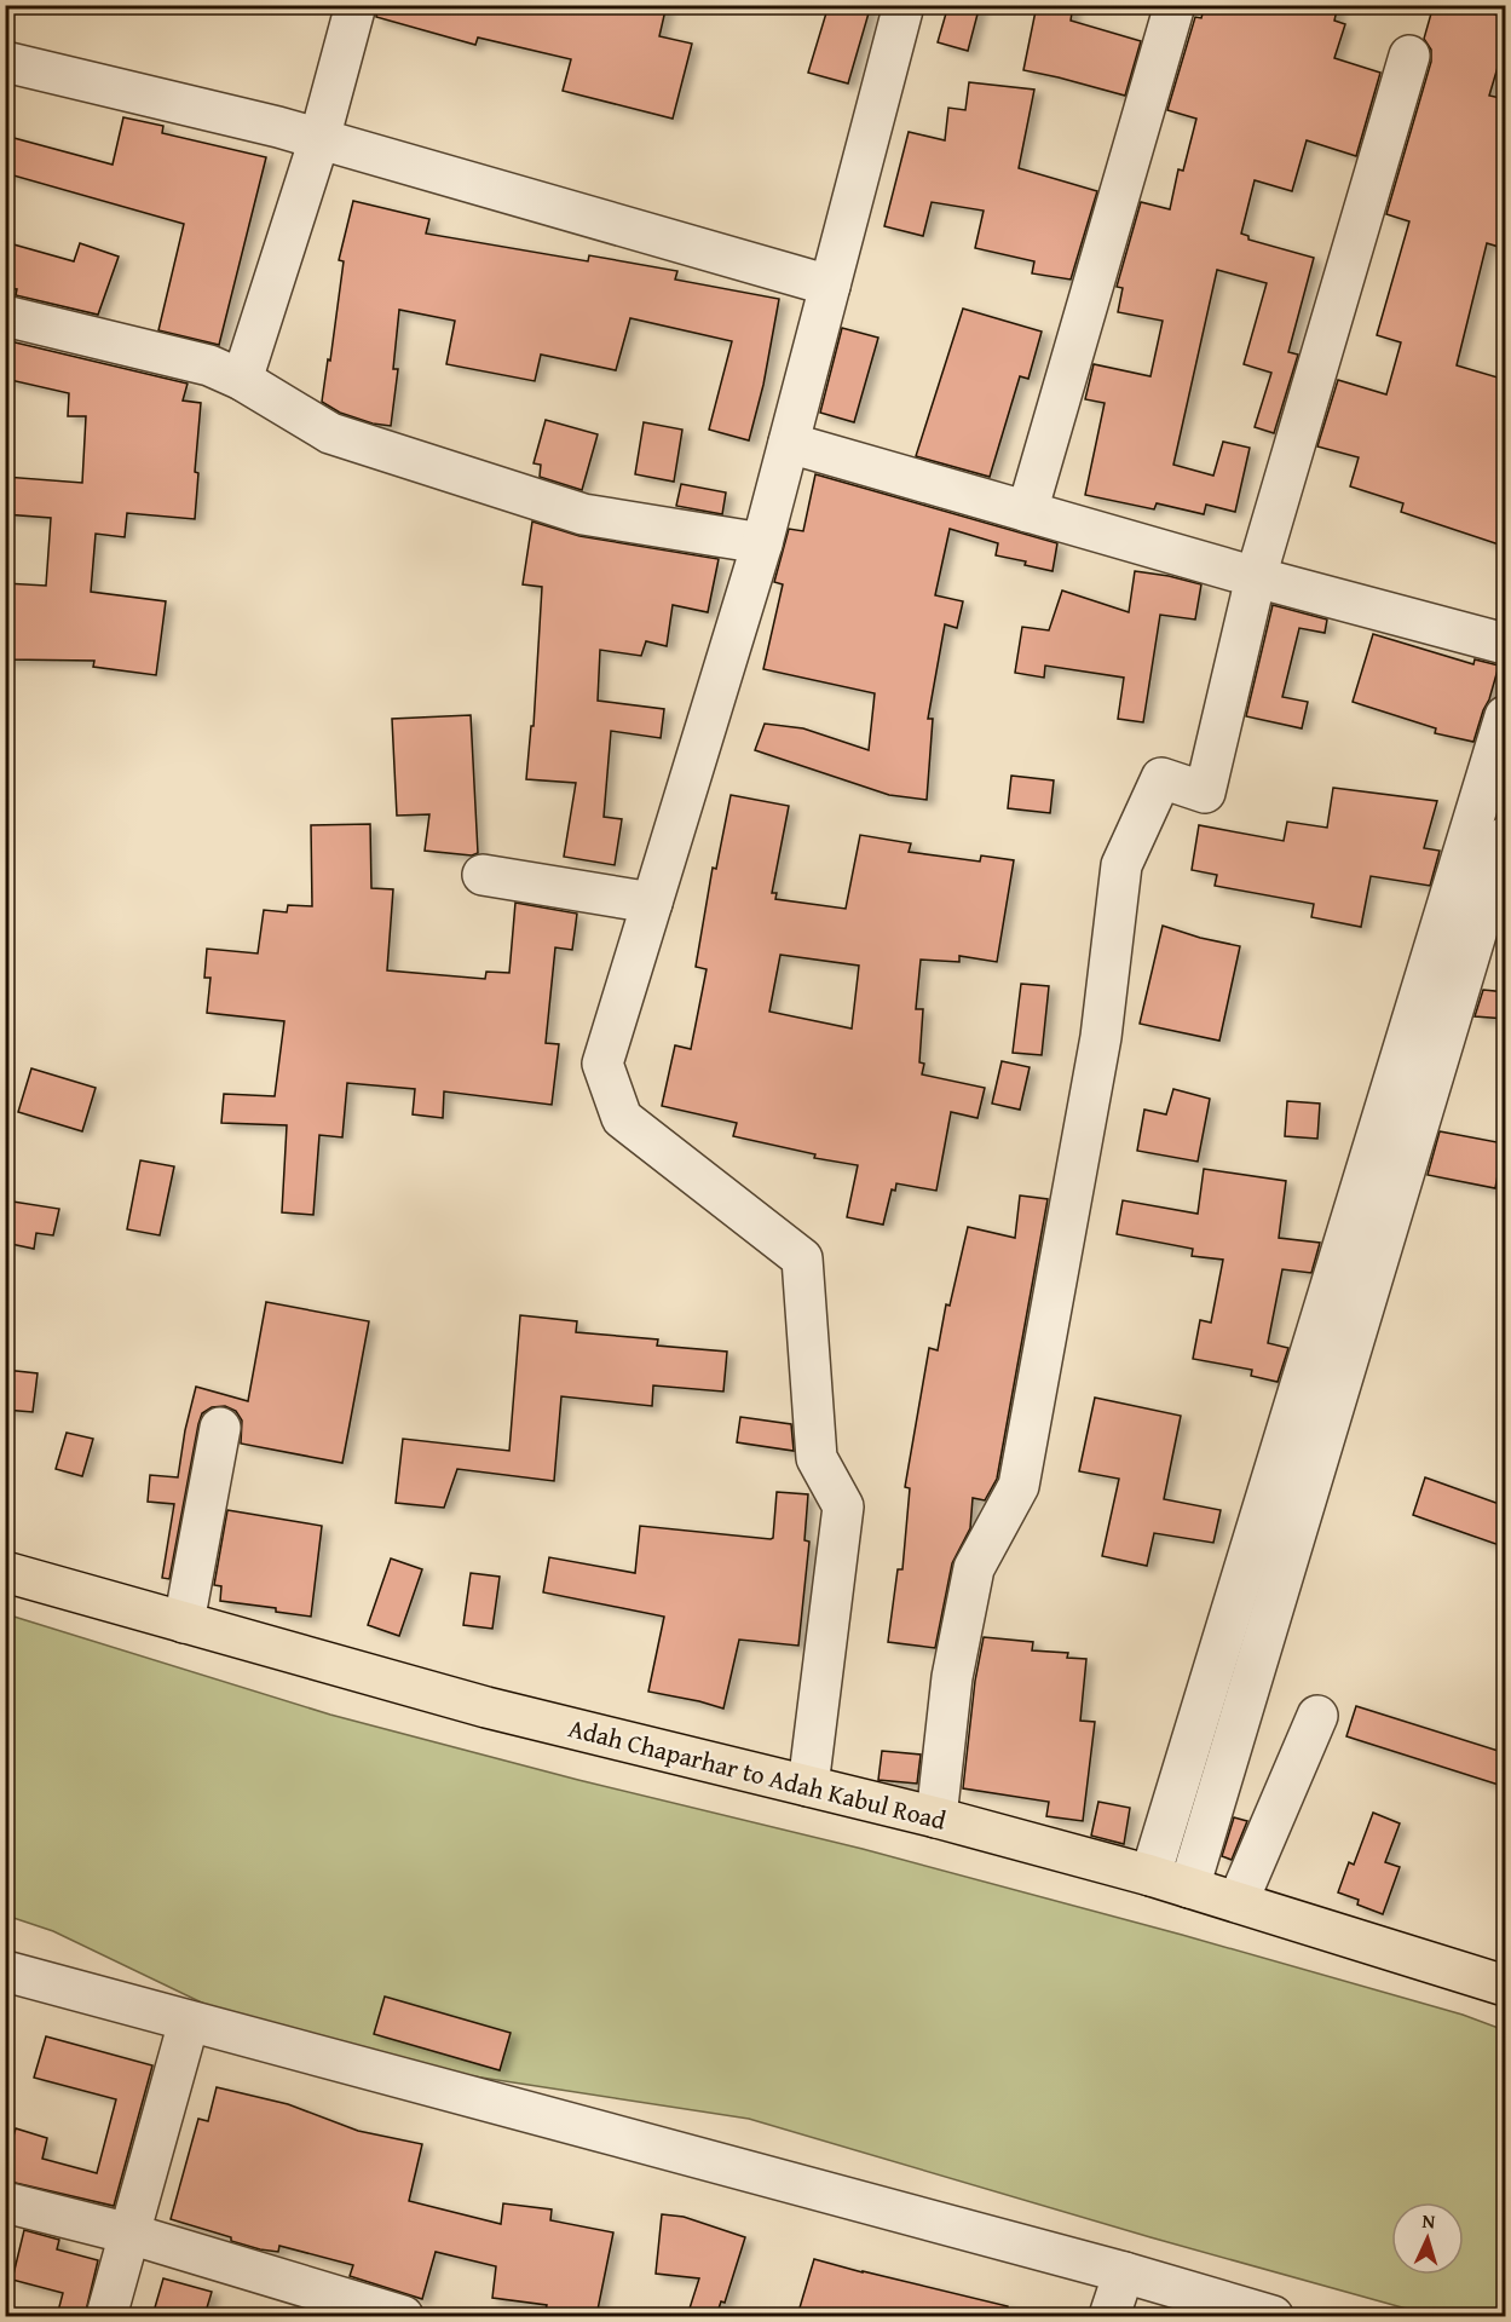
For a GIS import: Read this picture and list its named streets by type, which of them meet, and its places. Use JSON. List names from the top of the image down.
{
  "streets": {
    "main road": ["Adah Chaparhar to Adah Kabul Road"]
  },
  "north": "top"
}
